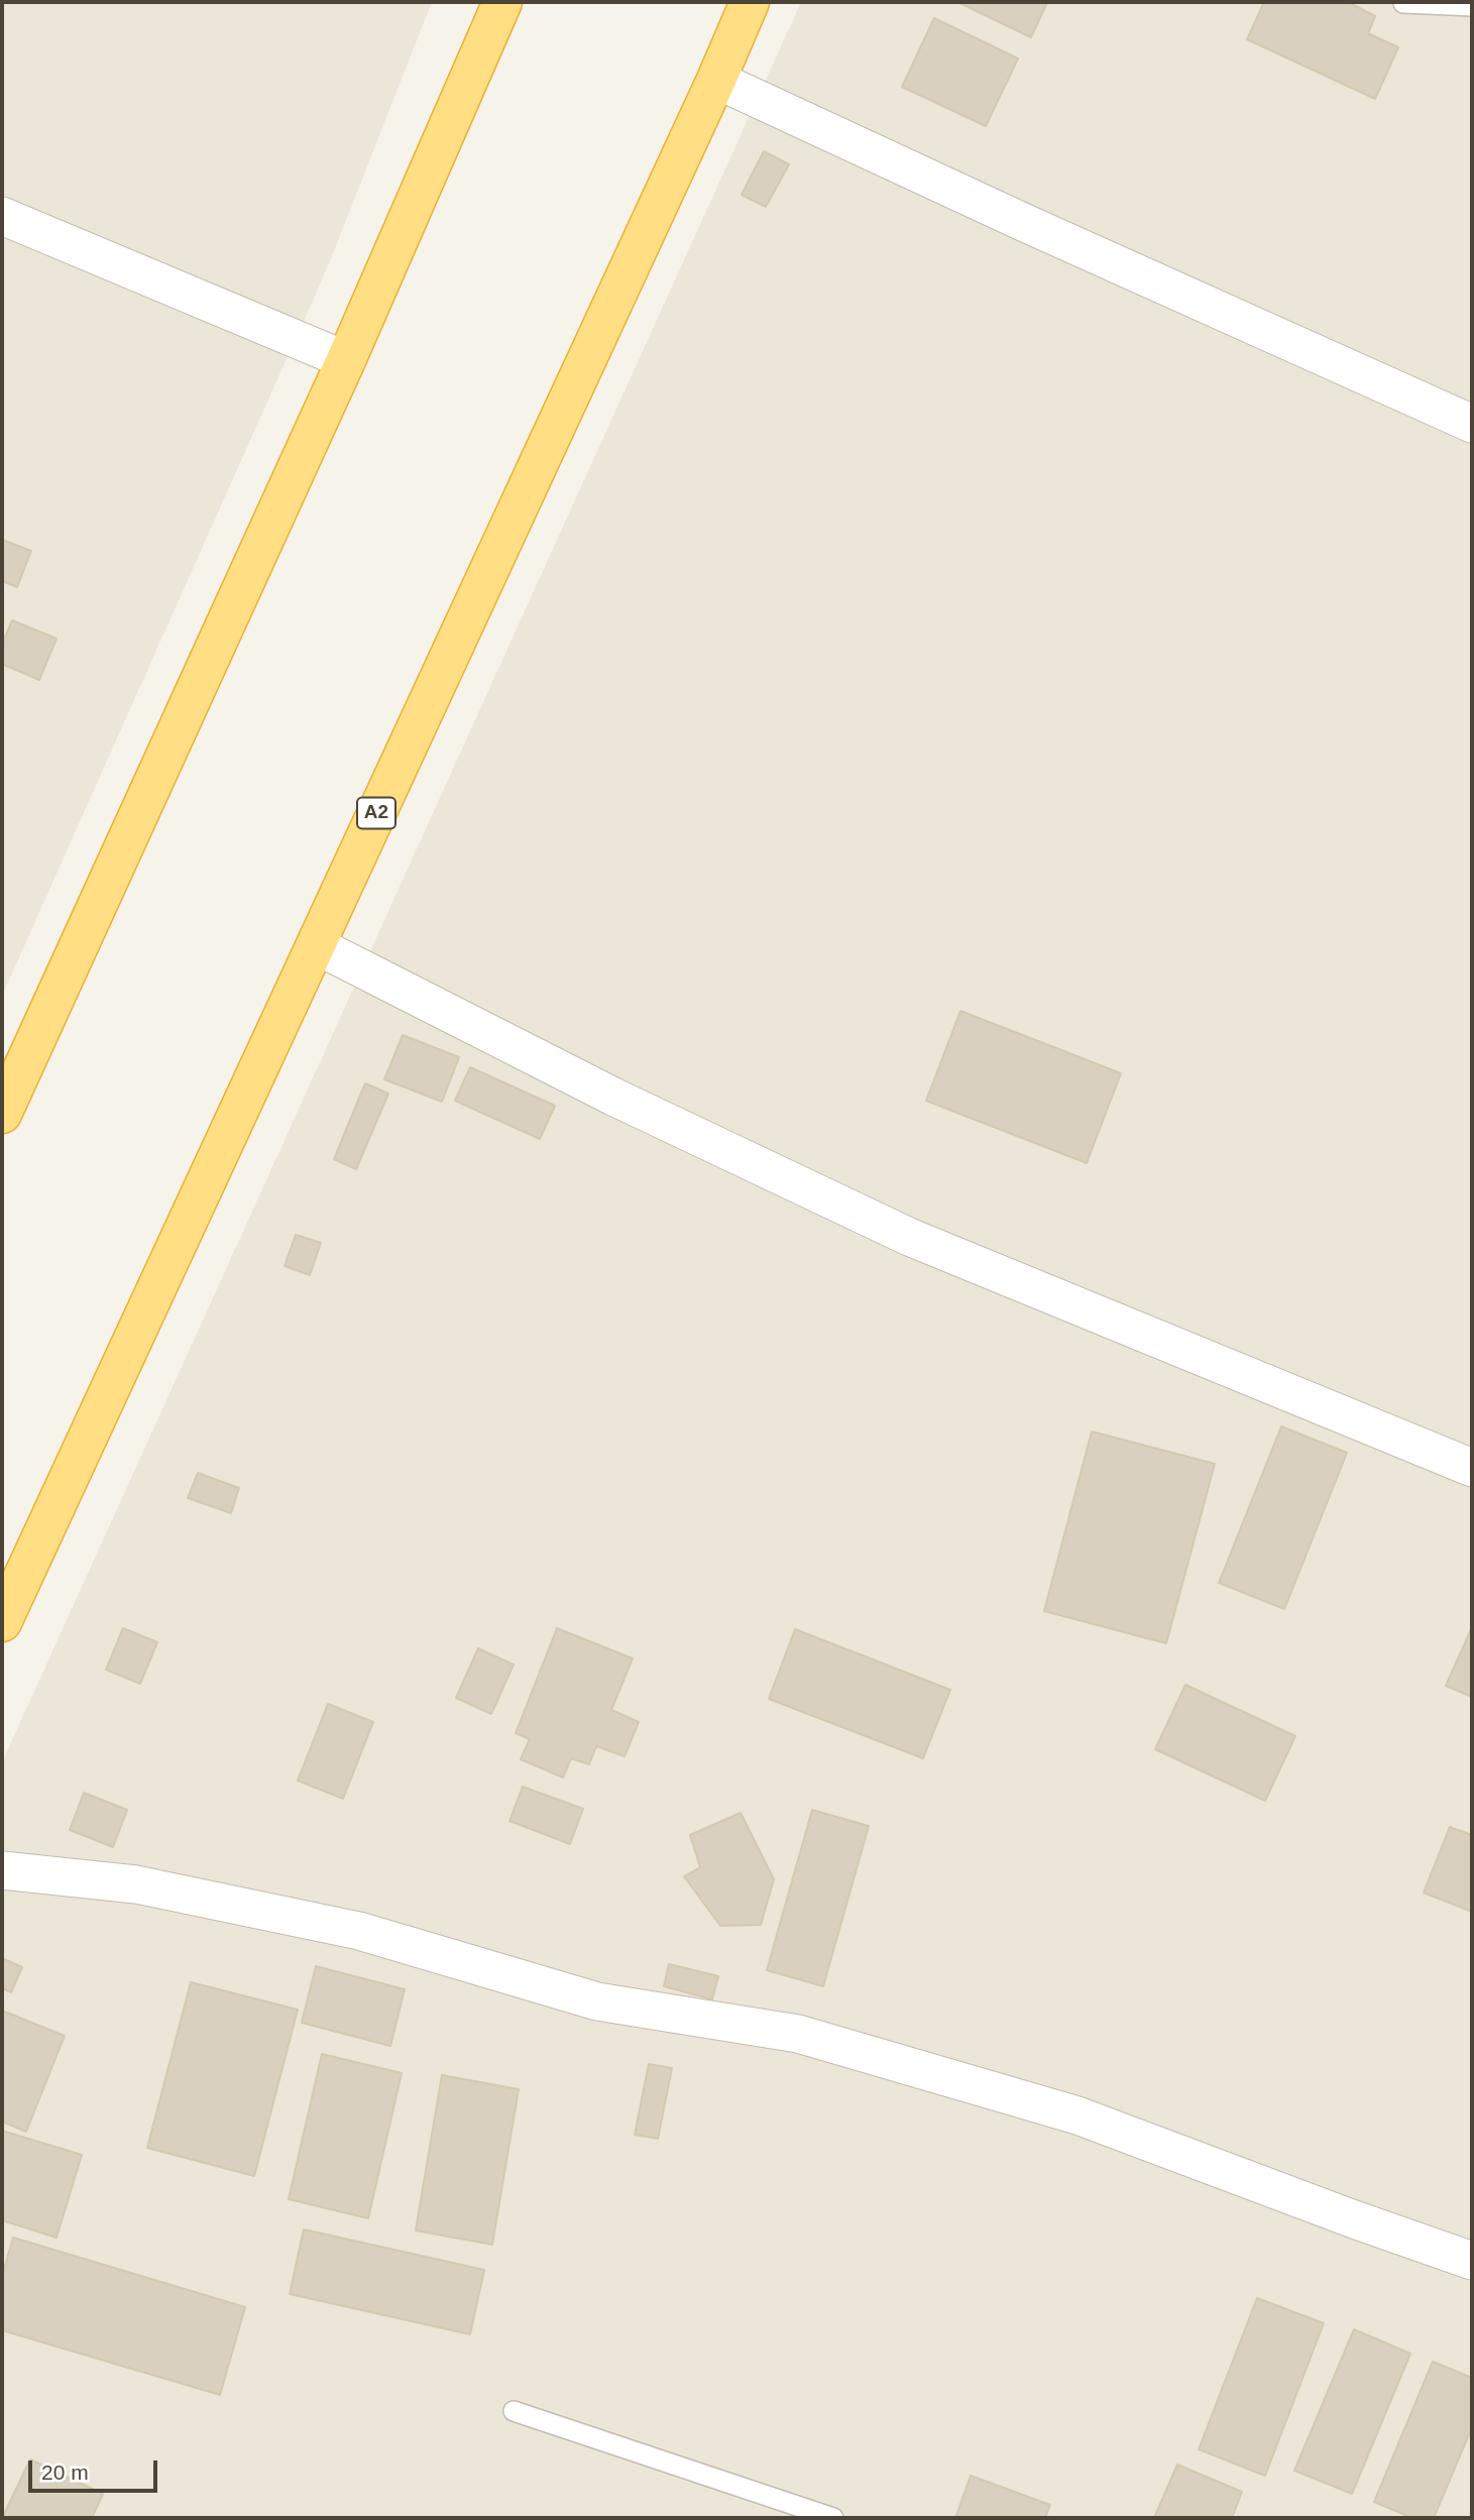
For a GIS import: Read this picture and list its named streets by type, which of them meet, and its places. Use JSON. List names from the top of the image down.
{
  "streets": {
    "highway": ["A2"]
  },
  "scale_bar": "20 m"
}
